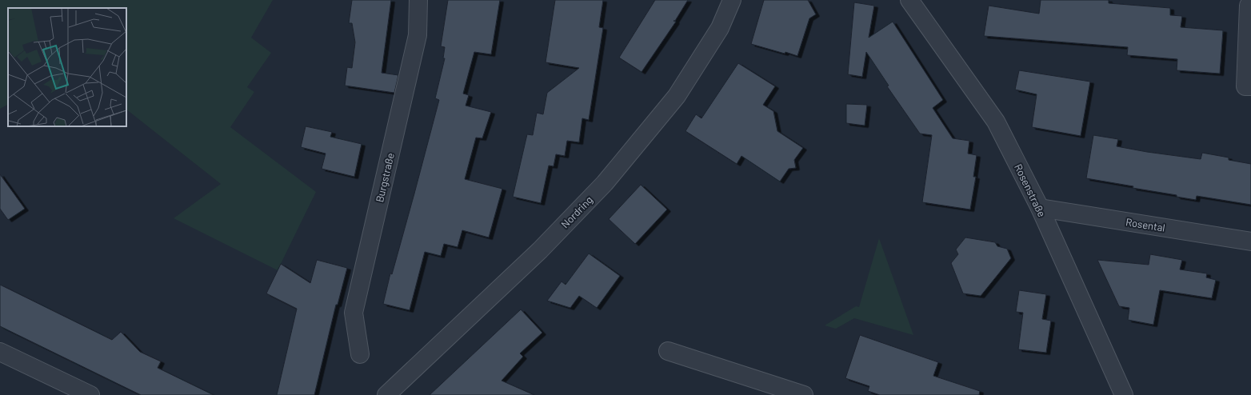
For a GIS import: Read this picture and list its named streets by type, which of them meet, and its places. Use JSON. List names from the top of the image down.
{
  "streets": {
    "street": [
      "Burgstraße",
      "Rosenstraße",
      "Nordring",
      "Rosental"
    ]
  },
  "crossings": [
    ["Rosenstraße", "Rosental"]
  ]
}
